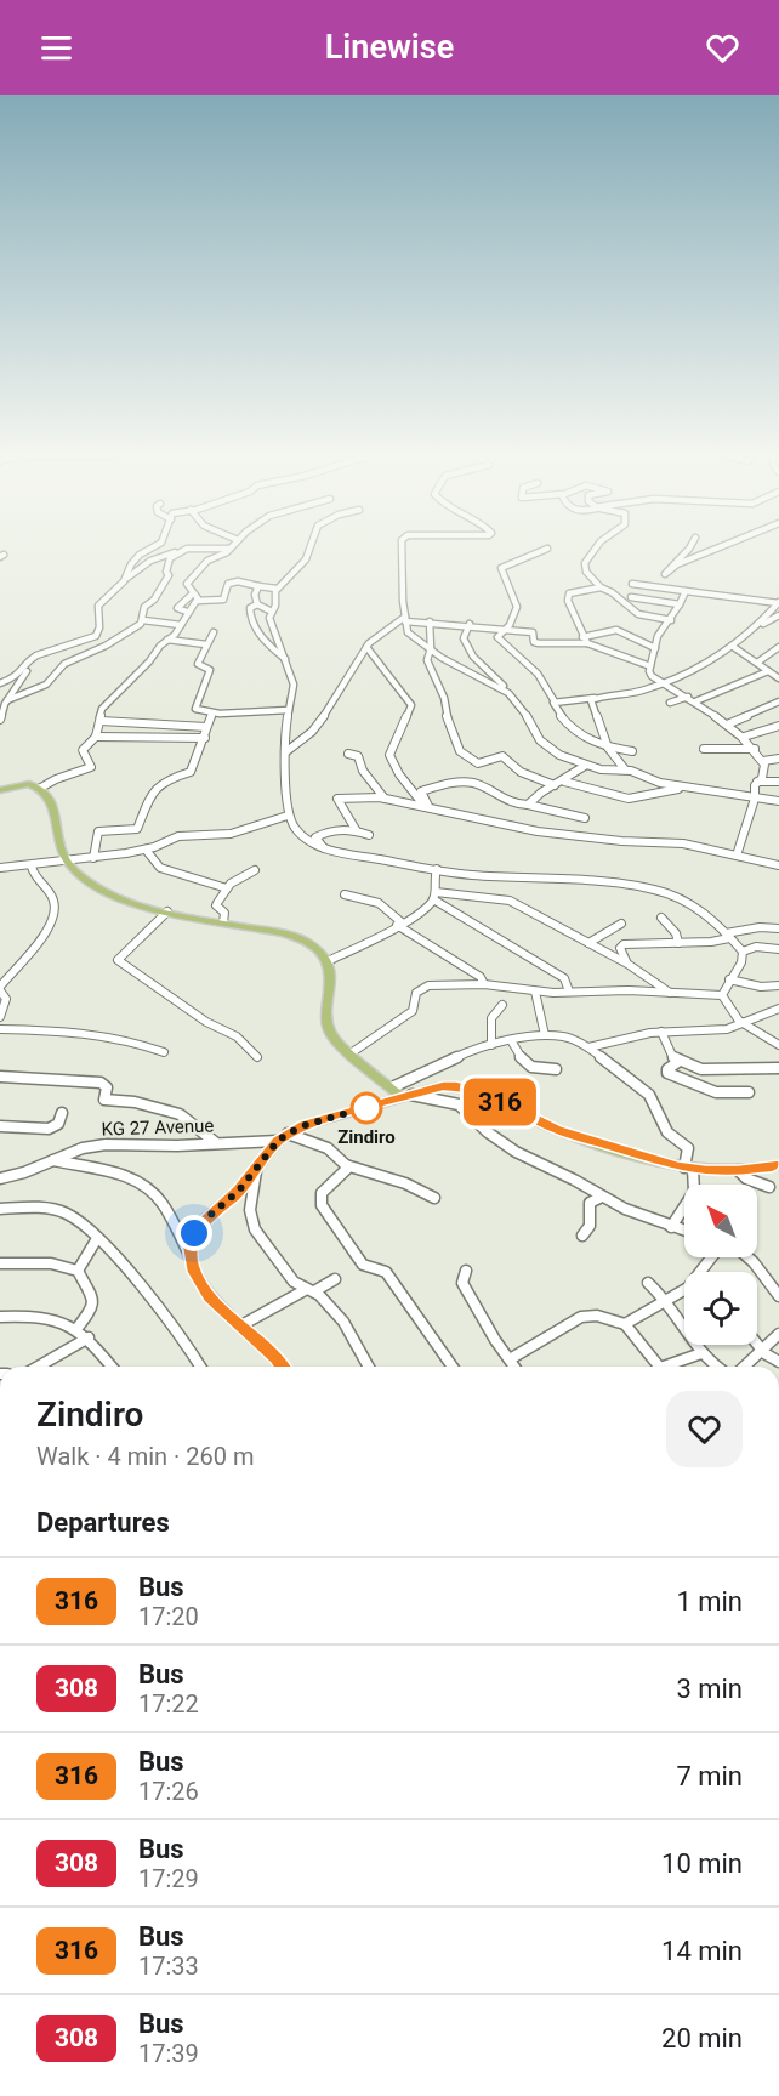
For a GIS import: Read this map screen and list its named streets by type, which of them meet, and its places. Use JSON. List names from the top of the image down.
{
  "streets": {
    "street": ["KG 27 Avenue"]
  },
  "places": ["Zindiro"],
  "lines": ["bus line 316"],
  "north": "top left",
  "page": {
    "header": "Linewise",
    "on_map": "316",
    "heading": [
      ["Zindiro", "Walk · 4 min · 260 m"],
      "Departures"
    ],
    "list": [
      {
        "mark": "316",
        "name": "Bus",
        "note": "17:20",
        "value": "1 min"
      },
      {
        "mark": "308",
        "name": "Bus",
        "note": "17:22",
        "value": "3 min"
      },
      {
        "mark": "316",
        "name": "Bus",
        "note": "17:26",
        "value": "7 min"
      },
      {
        "mark": "308",
        "name": "Bus",
        "note": "17:29",
        "value": "10 min"
      },
      {
        "mark": "316",
        "name": "Bus",
        "note": "17:33",
        "value": "14 min"
      },
      {
        "mark": "308",
        "name": "Bus",
        "note": "17:39",
        "value": "20 min"
      }
    ]
  }
}
